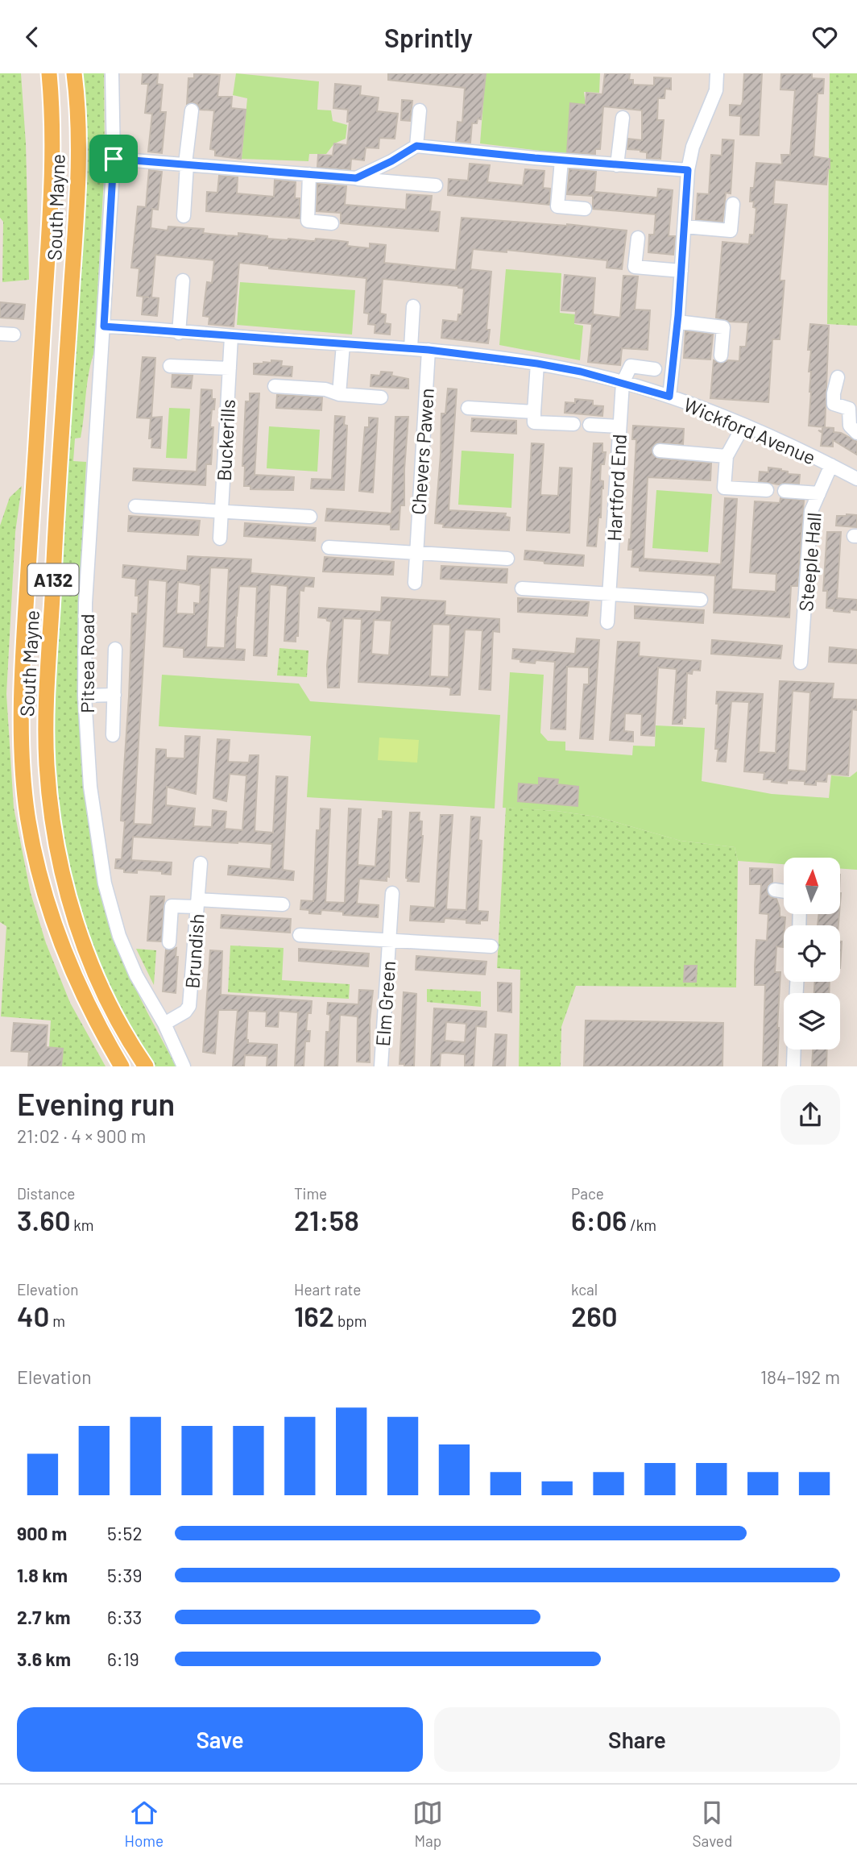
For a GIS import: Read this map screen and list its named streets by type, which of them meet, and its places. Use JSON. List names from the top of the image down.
{
  "streets": {
    "main road": ["South Mayne", "A132"],
    "street": [
      "Wickford Avenue",
      "Buckerills",
      "Chevers Pawen",
      "Hartford End",
      "Steeple Hall",
      "Pitsea Road",
      "Brundish",
      "Elm Green"
    ]
  },
  "crossings": [
    ["Wickford Avenue", "Buckerills"],
    ["Wickford Avenue", "Chevers Pawen"],
    ["Wickford Avenue", "Hartford End"],
    ["Wickford Avenue", "Steeple Hall"],
    ["Wickford Avenue", "Pitsea Road"],
    ["Pitsea Road", "Brundish"]
  ],
  "north": "top",
  "page": {
    "header": "Sprintly",
    "heading": ["Evening run", "21:02 · 4 × 900 m"],
    "stats": [
      ["Distance", "3.60 km"],
      ["Time", "21:58"],
      ["Pace", "6:06 /km"],
      ["Elevation", "40 m"],
      ["Heart rate", "162 bpm"],
      ["kcal", "260"]
    ],
    "chart": ["Elevation", "184–192 m"],
    "list": [
      {
        "name": "900 m",
        "note": "5:52"
      },
      {
        "name": "1.8 km",
        "note": "5:39"
      },
      {
        "name": "2.7 km",
        "note": "6:33"
      },
      {
        "name": "3.6 km",
        "note": "6:19"
      }
    ],
    "buttons": ["Save", "Share"],
    "tabs": ["Home", "Map", "Saved"]
  }
}
